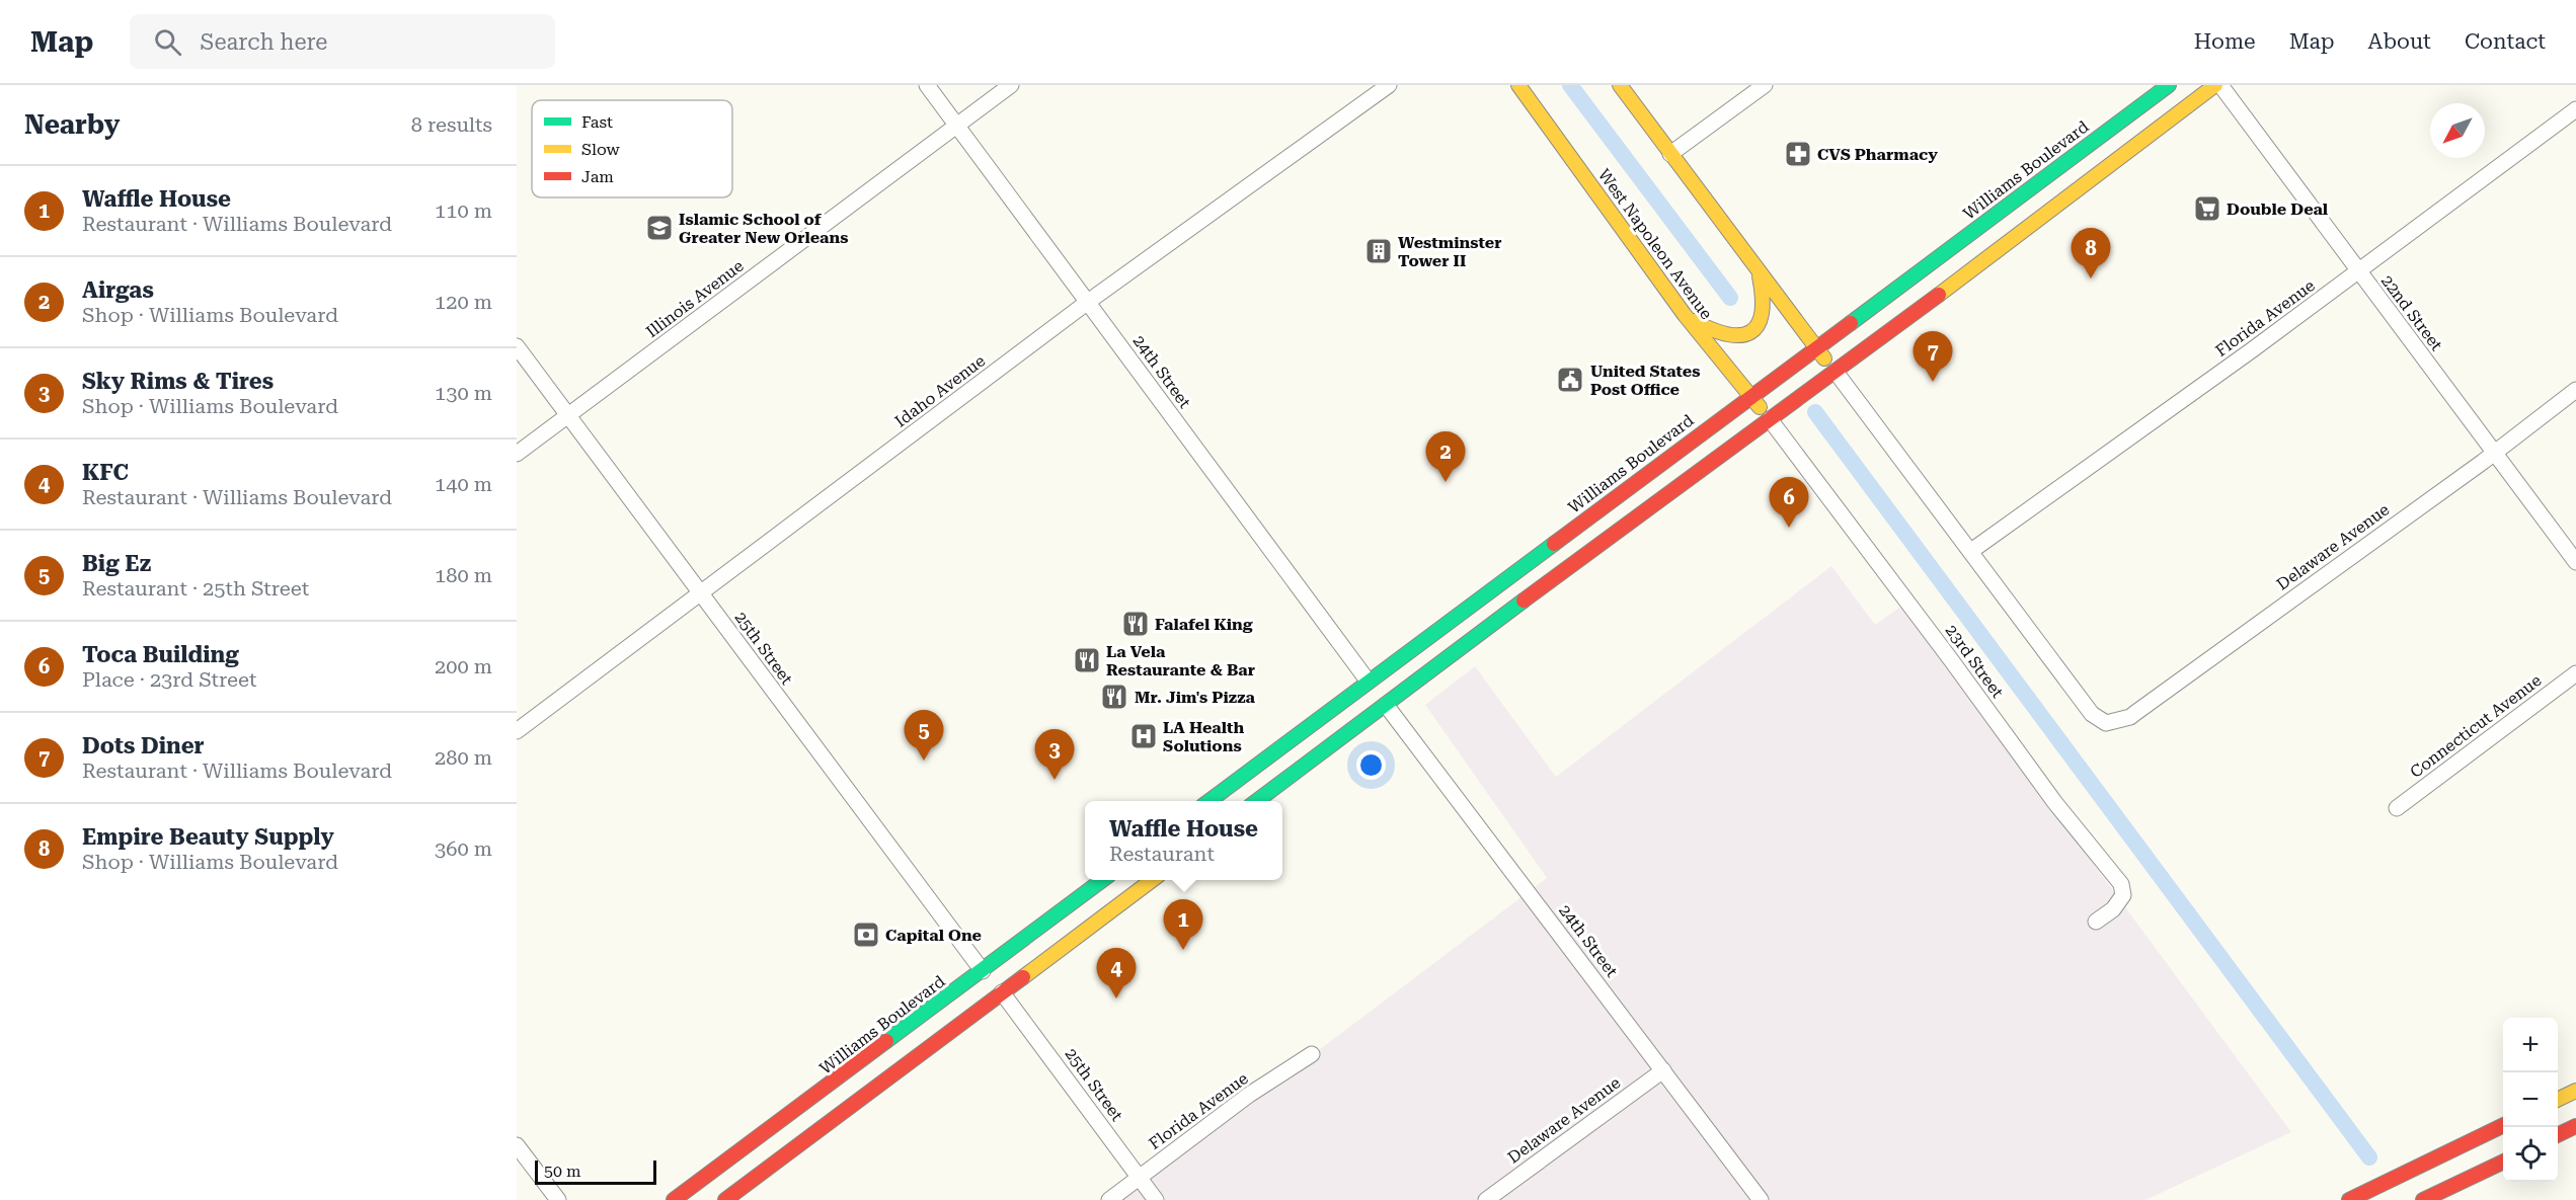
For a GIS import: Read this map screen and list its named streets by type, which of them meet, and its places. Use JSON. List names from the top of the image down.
{
  "streets": {
    "main road": ["Williams Boulevard", "West Napoleon Avenue"],
    "street": [
      "Illinois Avenue",
      "22nd Street",
      "Florida Avenue",
      "24th Street",
      "Idaho Avenue",
      "Delaware Avenue",
      "25th Street",
      "23rd Street",
      "Connecticut Avenue"
    ]
  },
  "crossings": [
    ["Williams Boulevard", "West Napoleon Avenue"],
    ["Williams Boulevard", "24th Street"],
    ["Williams Boulevard", "25th Street"],
    ["West Napoleon Avenue", "23rd Street"],
    ["Illinois Avenue", "24th Street"],
    ["Illinois Avenue", "25th Street"],
    ["22nd Street", "Florida Avenue"],
    ["22nd Street", "Delaware Avenue"],
    ["Florida Avenue", "Delaware Avenue"],
    ["Florida Avenue", "25th Street"],
    ["24th Street", "Idaho Avenue"],
    ["24th Street", "Delaware Avenue"],
    ["Idaho Avenue", "25th Street"]
  ],
  "places": {
    "pharmacy": ["CVS Pharmacy"],
    "supermarket": ["Double Deal"],
    "school or university": ["Islamic School of Greater New Orleans"],
    "building": ["Westminster Tower II"],
    "public building": ["United States Post Office"],
    "restaurant": ["Falafel King", "La Vela Restaurante & Bar", "Mr. Jim's Pizza"],
    "hospital": ["LA Health Solutions"],
    "bank": ["Capital One"]
  },
  "legend": ["Fast", "Slow", "Jam"],
  "scale_bar": "50 m",
  "north": "bottom left",
  "page": {
    "header": "Map",
    "search": "Search here",
    "nav": [
      "Home",
      "Map",
      "About",
      "Contact"
    ],
    "heading": ["Nearby", "8 results"],
    "list": [
      {
        "mark": "1",
        "name": "Waffle House",
        "note": "Restaurant · Williams Boulevard",
        "value": "110 m"
      },
      {
        "mark": "2",
        "name": "Airgas",
        "note": "Shop · Williams Boulevard",
        "value": "120 m"
      },
      {
        "mark": "3",
        "name": "Sky Rims & Tires",
        "note": "Shop · Williams Boulevard",
        "value": "130 m"
      },
      {
        "mark": "4",
        "name": "KFC",
        "note": "Restaurant · Williams Boulevard",
        "value": "140 m"
      },
      {
        "mark": "5",
        "name": "Big Ez",
        "note": "Restaurant · 25th Street",
        "value": "180 m"
      },
      {
        "mark": "6",
        "name": "Toca Building",
        "note": "Place · 23rd Street",
        "value": "200 m"
      },
      {
        "mark": "7",
        "name": "Dots Diner",
        "note": "Restaurant · Williams Boulevard",
        "value": "280 m"
      },
      {
        "mark": "8",
        "name": "Empire Beauty Supply",
        "note": "Shop · Williams Boulevard",
        "value": "360 m"
      }
    ],
    "pins": [
      "8",
      "7",
      "2",
      "6",
      "5",
      "3",
      "1",
      "4"
    ],
    "popup": ["Waffle House", "Restaurant"],
    "map_buttons": ["+", "−"],
    "scale": "50 m"
  }
}
